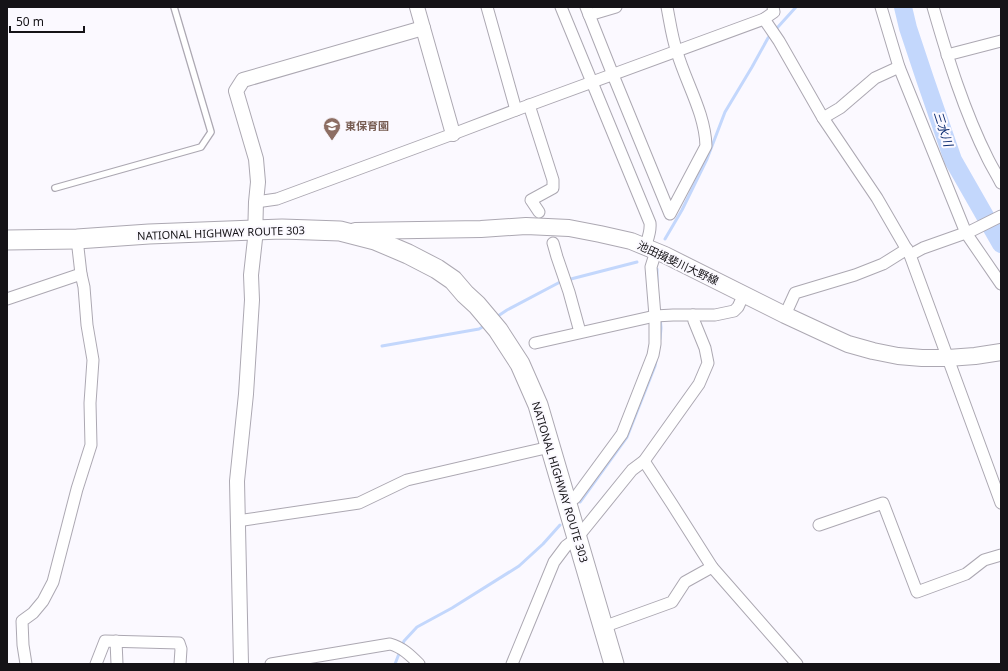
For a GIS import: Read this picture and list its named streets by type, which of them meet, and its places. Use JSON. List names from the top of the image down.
{
  "streets": {
    "highway": ["NATIONAL HIGHWAY ROUTE 303"],
    "main road": ["池田揖斐川大野線"]
  },
  "crossings": [
    ["NATIONAL HIGHWAY ROUTE 303", "池田揖斐川大野線"]
  ],
  "water": ["三水川"],
  "places": {
    "school or university": ["東保育園"]
  },
  "scale_bar": "50 m"
}
